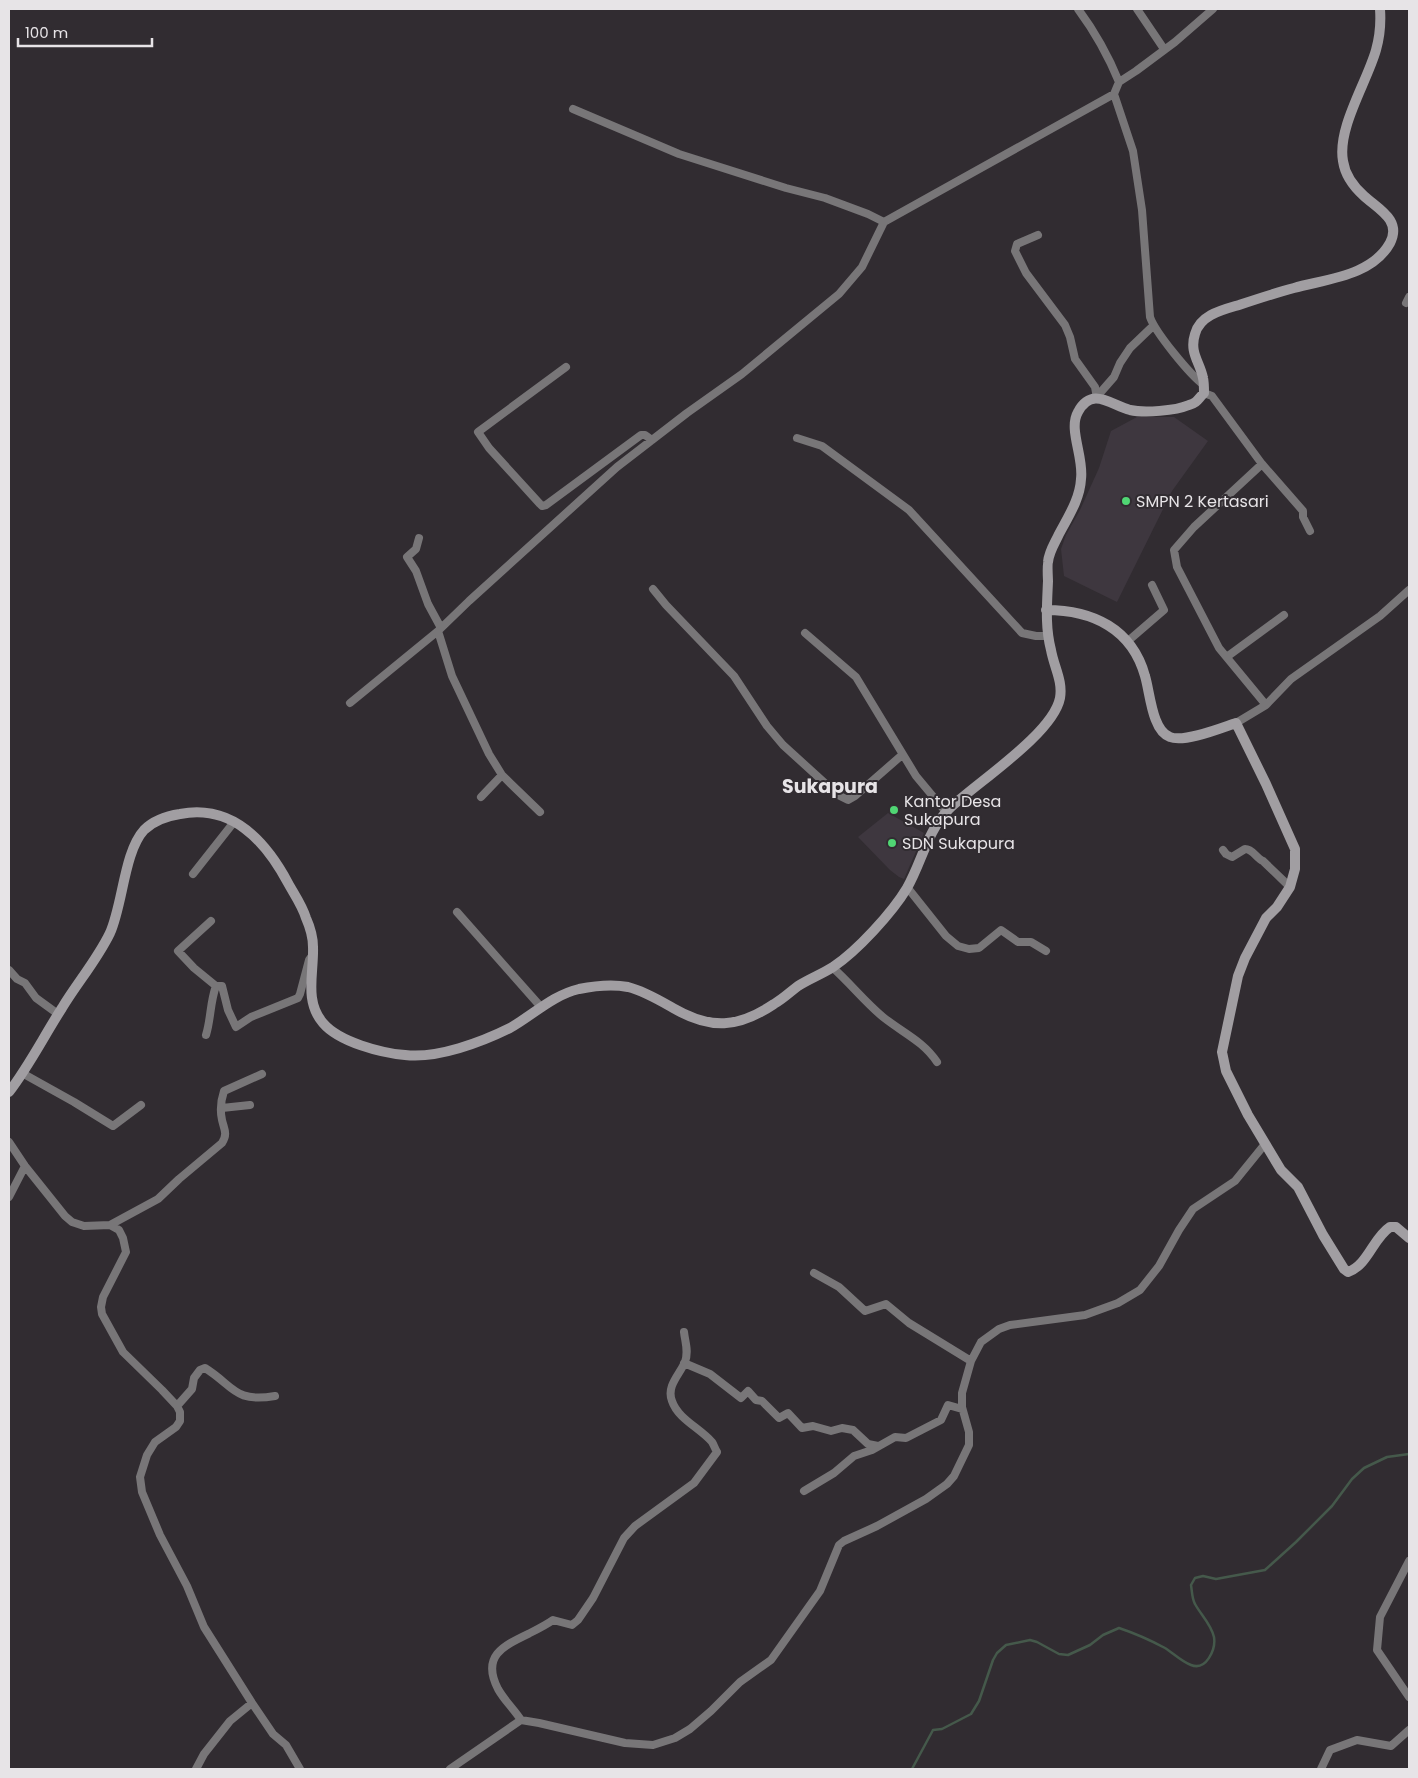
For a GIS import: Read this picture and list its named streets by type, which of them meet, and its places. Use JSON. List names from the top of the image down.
{
  "districts": ["Sukapura"],
  "places": ["SMPN 2 Kertasari", "Kantor Desa Sukapura", "SDN Sukapura"],
  "scale_bar": "100 m"
}
